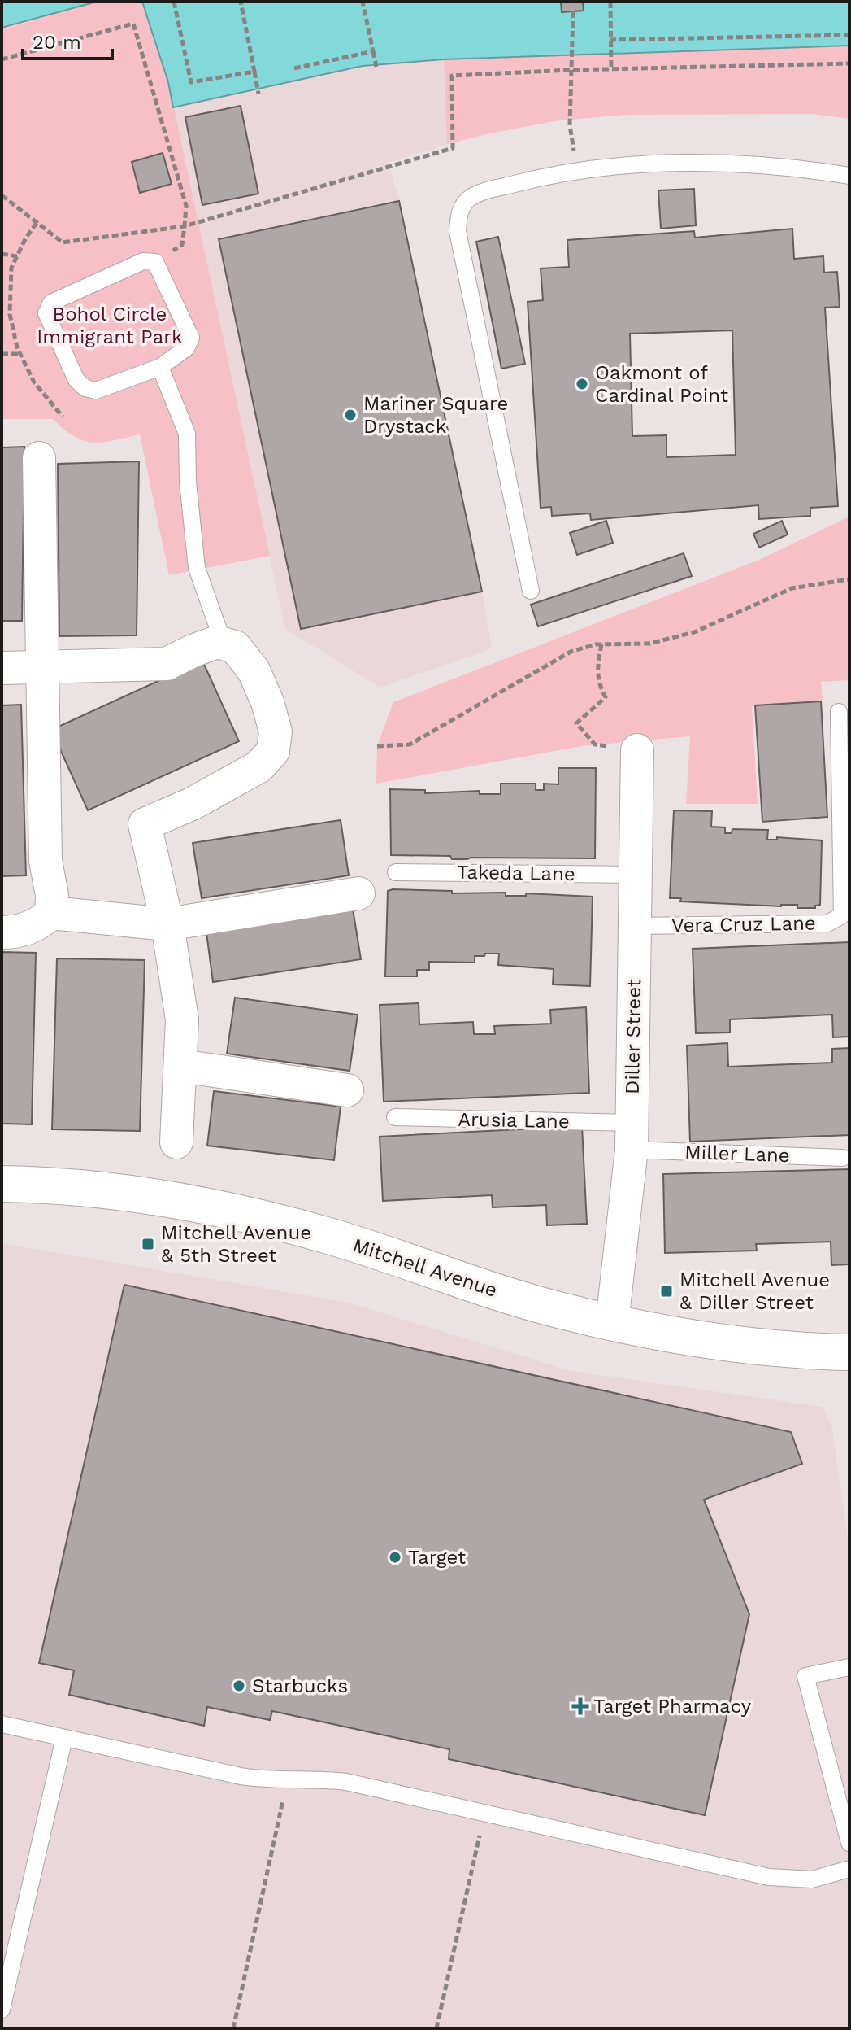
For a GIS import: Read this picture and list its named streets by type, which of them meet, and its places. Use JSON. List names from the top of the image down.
{
  "streets": {
    "street": ["Diller Street", "Mitchell Avenue"],
    "lane": [
      "Takeda Lane",
      "Vera Cruz Lane",
      "Arusia Lane",
      "Miller Lane"
    ]
  },
  "crossings": [
    ["Takeda Lane", "Diller Street"],
    ["Vera Cruz Lane", "Diller Street"],
    ["Diller Street", "Arusia Lane"],
    ["Diller Street", "Miller Lane"],
    ["Diller Street", "Mitchell Avenue"],
    ["Arusia Lane", "Miller Lane"]
  ],
  "parks": ["Bohol Circle Immigrant Park"],
  "places": {
    "other": [
      "Oakmont of Cardinal Point",
      "Mariner Square Drystack",
      "Target",
      "Starbucks"
    ],
    "transit": ["Mitchell Avenue & 5th Street", "Mitchell Avenue & Diller Street"],
    "health": ["Target Pharmacy"]
  },
  "scale_bar": "20 m"
}
